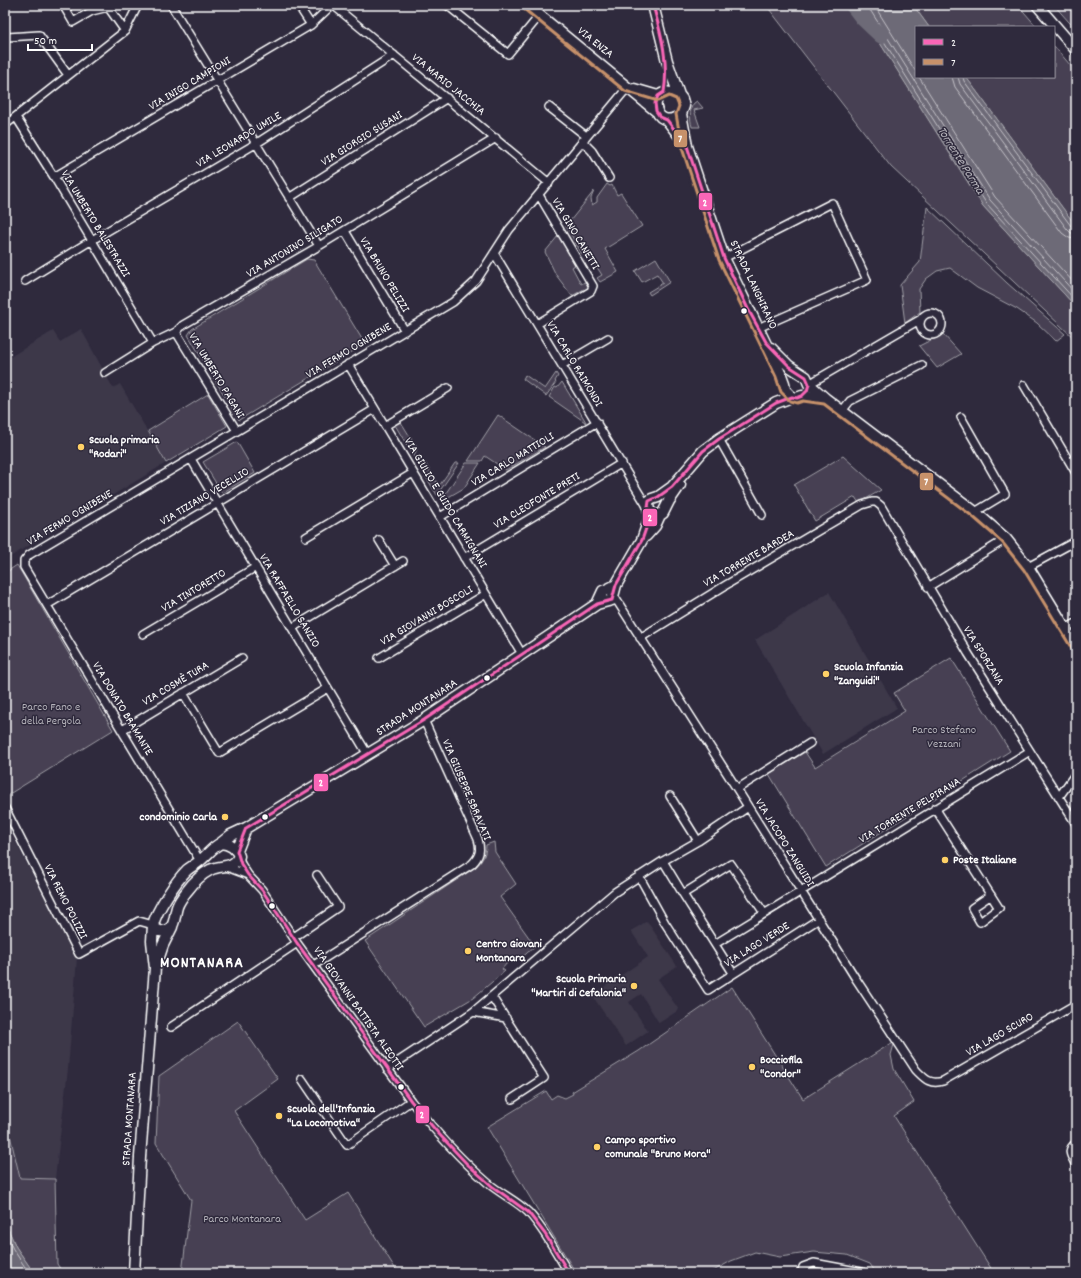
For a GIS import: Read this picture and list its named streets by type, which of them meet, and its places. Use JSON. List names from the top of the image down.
{
  "streets": {
    "street": [
      "VIA ENZA",
      "VIA INIGO CAMPIONI",
      "VIA MARIO JACCHIA",
      "VIA GIORGIO SUSANI",
      "VIA LEONARDO UMILE",
      "VIA UMBERTO BALESTRAZZI",
      "VIA GINO CANETTI",
      "VIA ANTONINO SILIGATO",
      "VIA BRUNO PELIZZI",
      "STRADA LANGHIRANO",
      "VIA FERMO OGNIBENE",
      "VIA CARLO RAIMONDI",
      "VIA UMBERTO PAGANI",
      "VIA CARLO MATTIOLI",
      "VIA TIZIANO VECELLIO",
      "VIA CLEOFONTE PRETI",
      "VIA GIULIO E GUIDO CARMIGNANI",
      "VIA TORRENTE BARDEA",
      "VIA TINTORETTO",
      "VIA RAFFAELLO SANZIO",
      "VIA GIOVANNI BOSCOLI",
      "VIA SPORZANA",
      "VIA COSMÈ TURA",
      "STRADA MONTANARA",
      "VIA DONATO BRAMANTE",
      "VIA GIUSEPPE SBRAVATI",
      "VIA TORRENTE PELPIRANA",
      "VIA JACOPO ZANGUIDI",
      "VIA REMO POLIZZI",
      "VIA LAGO VERDE",
      "VIA GIOVANNI BATTISTA ALEOTTI",
      "VIA LAGO SCURO"
    ]
  },
  "crossings": [
    ["VIA ENZA", "STRADA LANGHIRANO"],
    ["VIA ENZA", "VIA FERMO OGNIBENE"],
    ["VIA INIGO CAMPIONI", "VIA MARIO JACCHIA"],
    ["VIA INIGO CAMPIONI", "VIA UMBERTO BALESTRAZZI"],
    ["VIA MARIO JACCHIA", "VIA GIORGIO SUSANI"],
    ["VIA MARIO JACCHIA", "VIA LEONARDO UMILE"],
    ["VIA MARIO JACCHIA", "VIA ANTONINO SILIGATO"],
    ["VIA MARIO JACCHIA", "VIA FERMO OGNIBENE"],
    ["VIA LEONARDO UMILE", "VIA UMBERTO BALESTRAZZI"],
    ["VIA UMBERTO BALESTRAZZI", "VIA ANTONINO SILIGATO"],
    ["VIA GINO CANETTI", "VIA FERMO OGNIBENE"],
    ["VIA GINO CANETTI", "VIA CARLO RAIMONDI"],
    ["VIA ANTONINO SILIGATO", "VIA BRUNO PELIZZI"],
    ["VIA ANTONINO SILIGATO", "VIA UMBERTO PAGANI"],
    ["VIA BRUNO PELIZZI", "VIA FERMO OGNIBENE"],
    ["STRADA LANGHIRANO", "STRADA MONTANARA"],
    ["VIA FERMO OGNIBENE", "VIA CARLO RAIMONDI"],
    ["VIA FERMO OGNIBENE", "VIA UMBERTO PAGANI"],
    ["VIA FERMO OGNIBENE", "VIA GIULIO E GUIDO CARMIGNANI"],
    ["VIA FERMO OGNIBENE", "VIA RAFFAELLO SANZIO"],
    ["VIA FERMO OGNIBENE", "VIA DONATO BRAMANTE"],
    ["VIA CARLO RAIMONDI", "VIA CARLO MATTIOLI"],
    ["VIA CARLO RAIMONDI", "VIA CLEOFONTE PRETI"],
    ["VIA CARLO RAIMONDI", "STRADA MONTANARA"],
    ["VIA CARLO MATTIOLI", "VIA GIULIO E GUIDO CARMIGNANI"],
    ["VIA TIZIANO VECELLIO", "VIA GIULIO E GUIDO CARMIGNANI"],
    ["VIA TIZIANO VECELLIO", "VIA RAFFAELLO SANZIO"],
    ["VIA TIZIANO VECELLIO", "VIA DONATO BRAMANTE"],
    ["VIA CLEOFONTE PRETI", "VIA GIULIO E GUIDO CARMIGNANI"],
    ["VIA GIULIO E GUIDO CARMIGNANI", "VIA GIOVANNI BOSCOLI"],
    ["VIA GIULIO E GUIDO CARMIGNANI", "STRADA MONTANARA"],
    ["VIA TORRENTE BARDEA", "VIA SPORZANA"],
    ["VIA TORRENTE BARDEA", "VIA JACOPO ZANGUIDI"],
    ["VIA TINTORETTO", "VIA RAFFAELLO SANZIO"],
    ["VIA RAFFAELLO SANZIO", "STRADA MONTANARA"],
    ["VIA SPORZANA", "VIA TORRENTE PELPIRANA"],
    ["VIA COSMÈ TURA", "VIA DONATO BRAMANTE"],
    ["STRADA MONTANARA", "VIA DONATO BRAMANTE"],
    ["STRADA MONTANARA", "VIA GIUSEPPE SBRAVATI"],
    ["STRADA MONTANARA", "VIA JACOPO ZANGUIDI"],
    ["STRADA MONTANARA", "VIA REMO POLIZZI"],
    ["STRADA MONTANARA", "VIA GIOVANNI BATTISTA ALEOTTI"],
    ["VIA GIUSEPPE SBRAVATI", "VIA GIOVANNI BATTISTA ALEOTTI"],
    ["VIA TORRENTE PELPIRANA", "VIA JACOPO ZANGUIDI"],
    ["VIA JACOPO ZANGUIDI", "VIA LAGO VERDE"],
    ["VIA JACOPO ZANGUIDI", "VIA LAGO SCURO"]
  ],
  "districts": ["MONTANARA"],
  "water": ["Torrente Parma"],
  "parks": ["Parco Fano e della Pergola", "Parco Stefano Vezzani", "Parco Montanara"],
  "places": [
    "Scuola primaria \"Rodari\"",
    "Scuola Infanzia \"Zanguidi\"",
    "condominio Carla",
    "Poste Italiane",
    "Centro Giovani Montanara",
    "Scuola Primaria \"Martiri di Cefalonia\"",
    "Bocciofila \"Condor\"",
    "Scuola dell'Infanzia \"La Locomotiva\"",
    "Campo sportivo comunale \"Bruno Mora\""
  ],
  "lines": ["transit line 2", "transit line 7"],
  "legend": ["2", "7"],
  "scale_bar": "50 m"
}
